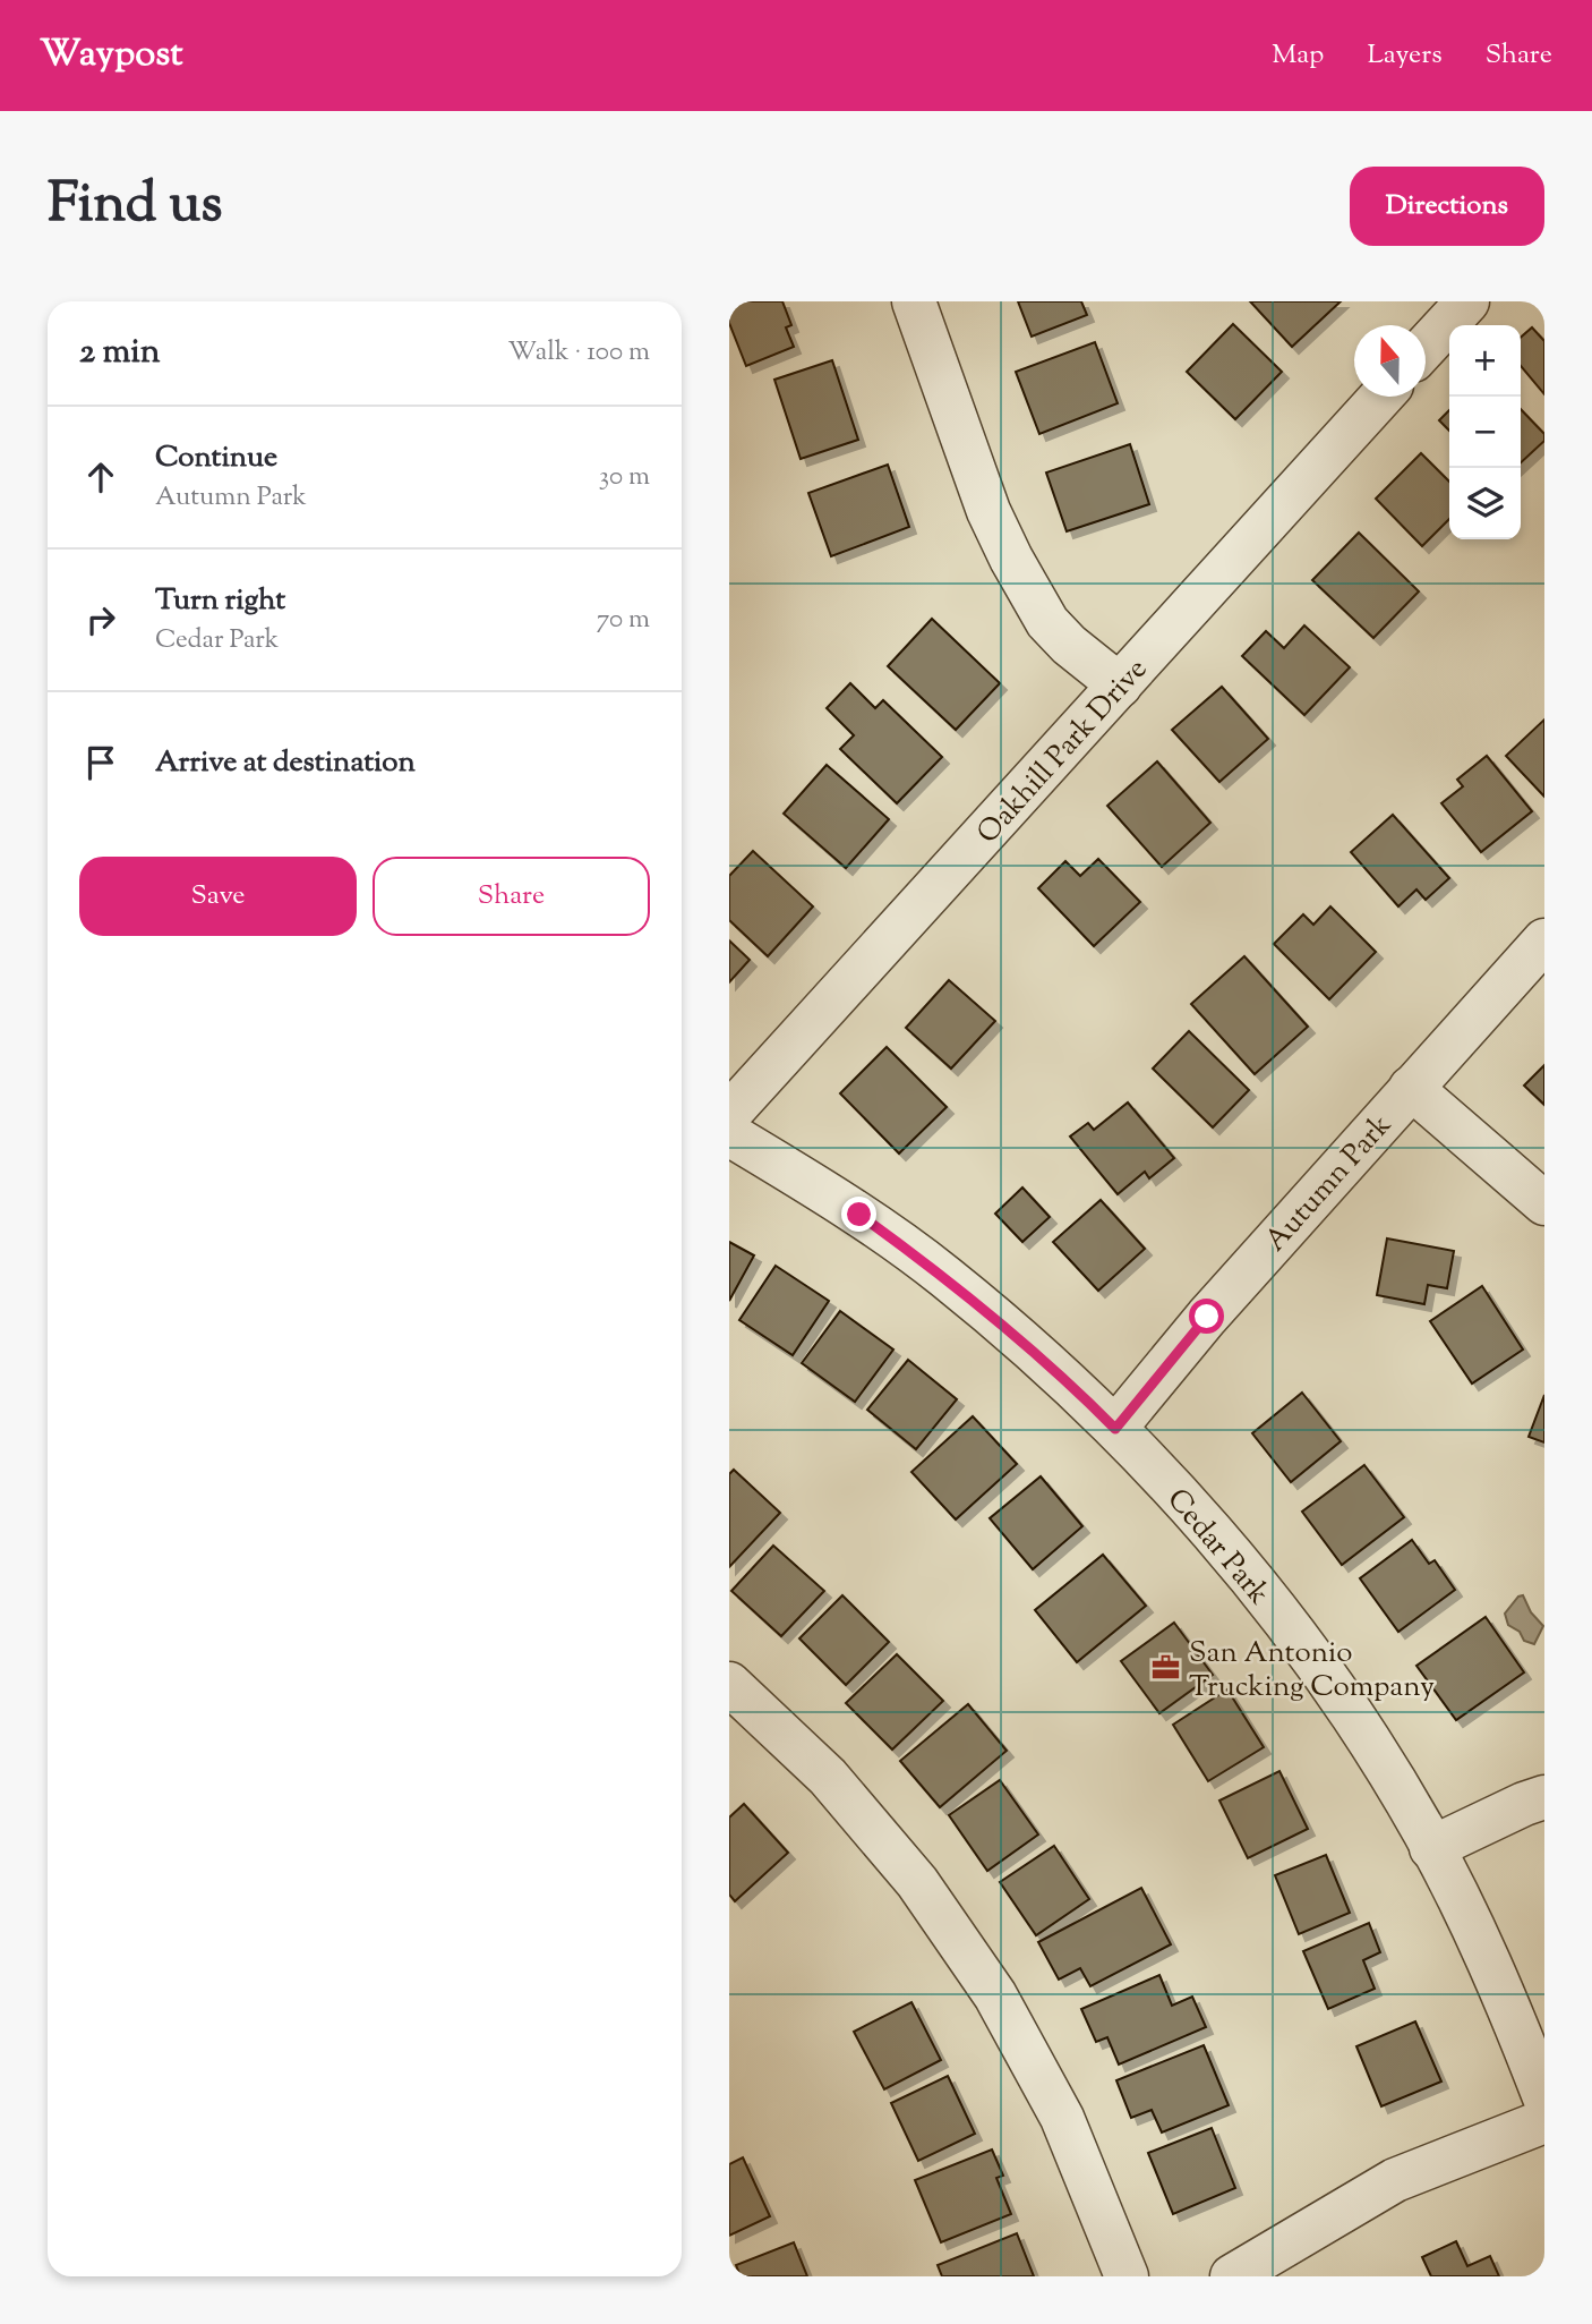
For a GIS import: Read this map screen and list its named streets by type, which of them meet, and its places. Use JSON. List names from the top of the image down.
{
  "streets": {
    "street": ["Oakhill Park Drive", "Autumn Park", "Cedar Park"]
  },
  "crossings": [
    ["Autumn Park", "Cedar Park"]
  ],
  "places": {
    "office": ["San Antonio Trucking Company"]
  },
  "north": "top",
  "page": {
    "header": "Waypost",
    "nav": ["Map", "Layers", "Share"],
    "title": "Find us",
    "buttons": [
      "Directions",
      ["Save", "Share"]
    ],
    "heading": ["2 min", "Walk · 100 m"],
    "map_buttons": ["+", "−"],
    "list": [
      ["Continue", "Autumn Park", "30 m"],
      ["Turn right", "Cedar Park", "70 m"],
      "Arrive at destination"
    ]
  }
}
